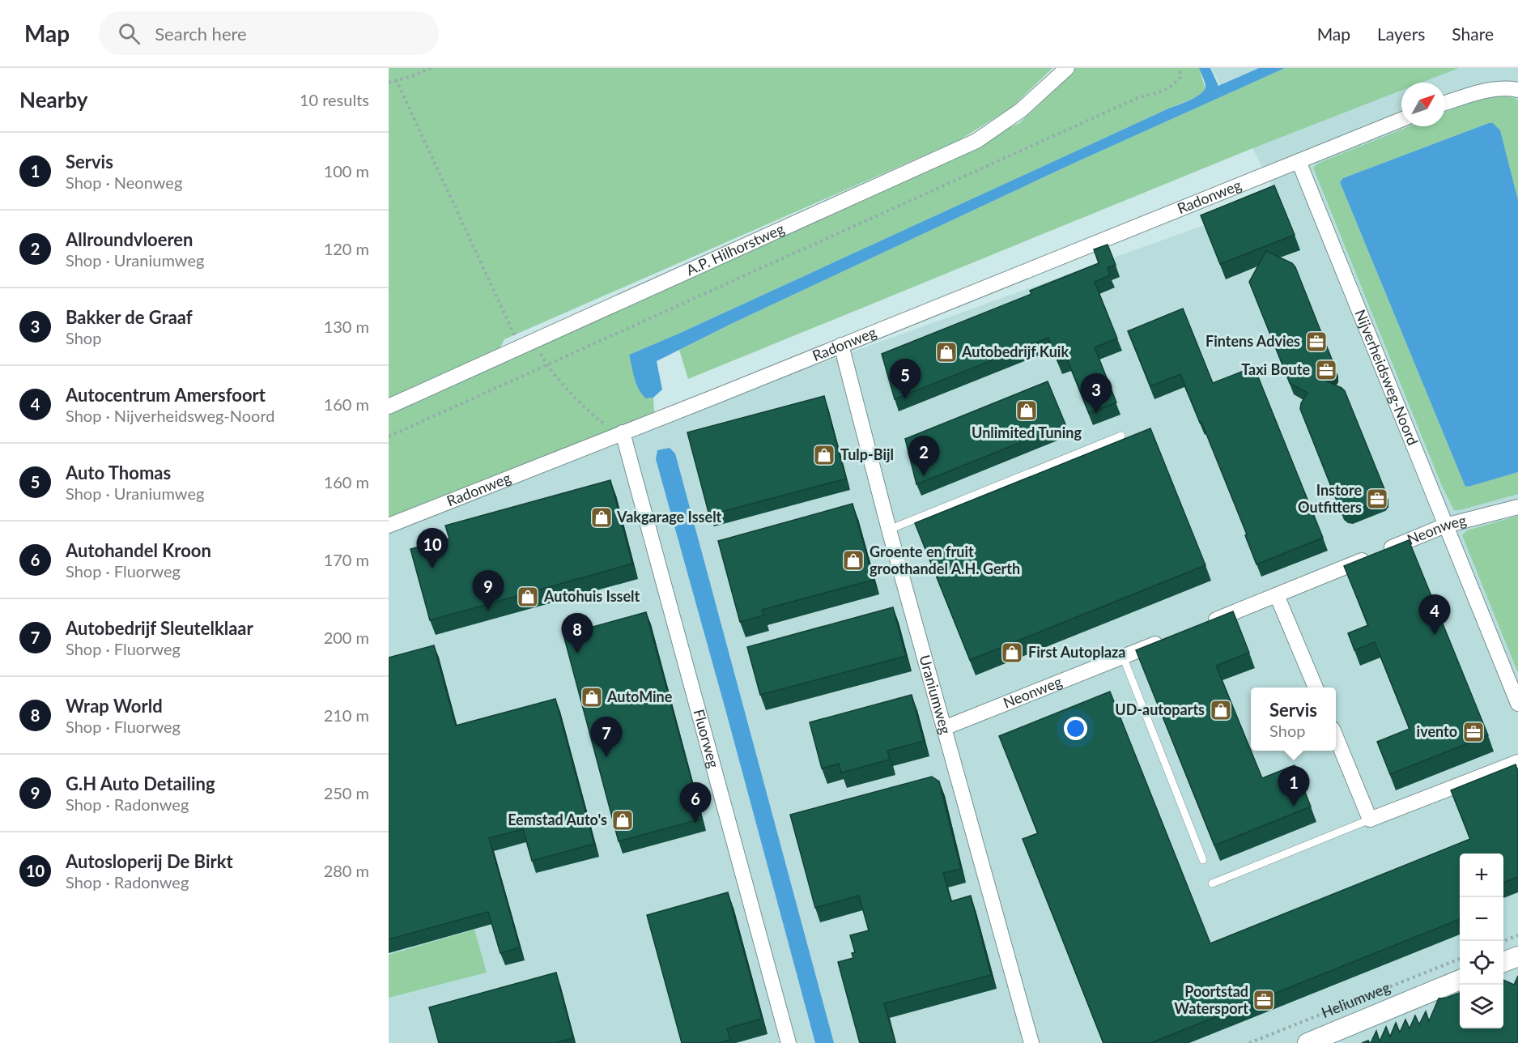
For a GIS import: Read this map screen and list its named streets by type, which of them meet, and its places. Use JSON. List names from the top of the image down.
{
  "streets": {
    "street": [
      "Radonweg",
      "A.P. Hilhorstweg",
      "Nijverheidsweg-Noord",
      "Neonweg",
      "Uraniumweg",
      "Fluorweg",
      "Heliumweg"
    ]
  },
  "crossings": [
    ["Radonweg", "Nijverheidsweg-Noord"],
    ["Radonweg", "Uraniumweg"],
    ["Radonweg", "Fluorweg"],
    ["Nijverheidsweg-Noord", "Neonweg"],
    ["Neonweg", "Uraniumweg"]
  ],
  "places": {
    "office": [
      "Fintens Advies",
      "Taxi Boute",
      "Instore Outfitters",
      "ivento",
      "Poortstad Watersport"
    ],
    "shop": [
      "Autobedrijf Kuik",
      "Unlimited Tuning",
      "Tulp-Bijl",
      "Vakgarage Isselt",
      "Groente en fruit groothandel A.H. Gerth",
      "Autohuis Isselt",
      "First Autoplaza",
      "AutoMine",
      "UD-autoparts",
      "Eemstad Auto's"
    ]
  },
  "north": "top right",
  "page": {
    "header": "Map",
    "search": "Search here",
    "nav": ["Map", "Layers", "Share"],
    "heading": ["Nearby", "10 results"],
    "list": [
      {
        "mark": "1",
        "name": "Servis",
        "note": "Shop · Neonweg",
        "value": "100 m"
      },
      {
        "mark": "2",
        "name": "Allroundvloeren",
        "note": "Shop · Uraniumweg",
        "value": "120 m"
      },
      {
        "mark": "3",
        "name": "Bakker de Graaf",
        "note": "Shop",
        "value": "130 m"
      },
      {
        "mark": "4",
        "name": "Autocentrum Amersfoort",
        "note": "Shop · Nijverheidsweg-Noord",
        "value": "160 m"
      },
      {
        "mark": "5",
        "name": "Auto Thomas",
        "note": "Shop · Uraniumweg",
        "value": "160 m"
      },
      {
        "mark": "6",
        "name": "Autohandel Kroon",
        "note": "Shop · Fluorweg",
        "value": "170 m"
      },
      {
        "mark": "7",
        "name": "Autobedrijf Sleutelklaar",
        "note": "Shop · Fluorweg",
        "value": "200 m"
      },
      {
        "mark": "8",
        "name": "Wrap World",
        "note": "Shop · Fluorweg",
        "value": "210 m"
      },
      {
        "mark": "9",
        "name": "G.H Auto Detailing",
        "note": "Shop · Radonweg",
        "value": "250 m"
      },
      {
        "mark": "10",
        "name": "Autosloperij De Birkt",
        "note": "Shop · Radonweg",
        "value": "280 m"
      }
    ],
    "pins": [
      "5",
      "3",
      "2",
      "10",
      "9",
      "4",
      "8",
      "7",
      "1",
      "6"
    ],
    "popup": ["Servis", "Shop"],
    "map_buttons": ["+", "−"]
  }
}
